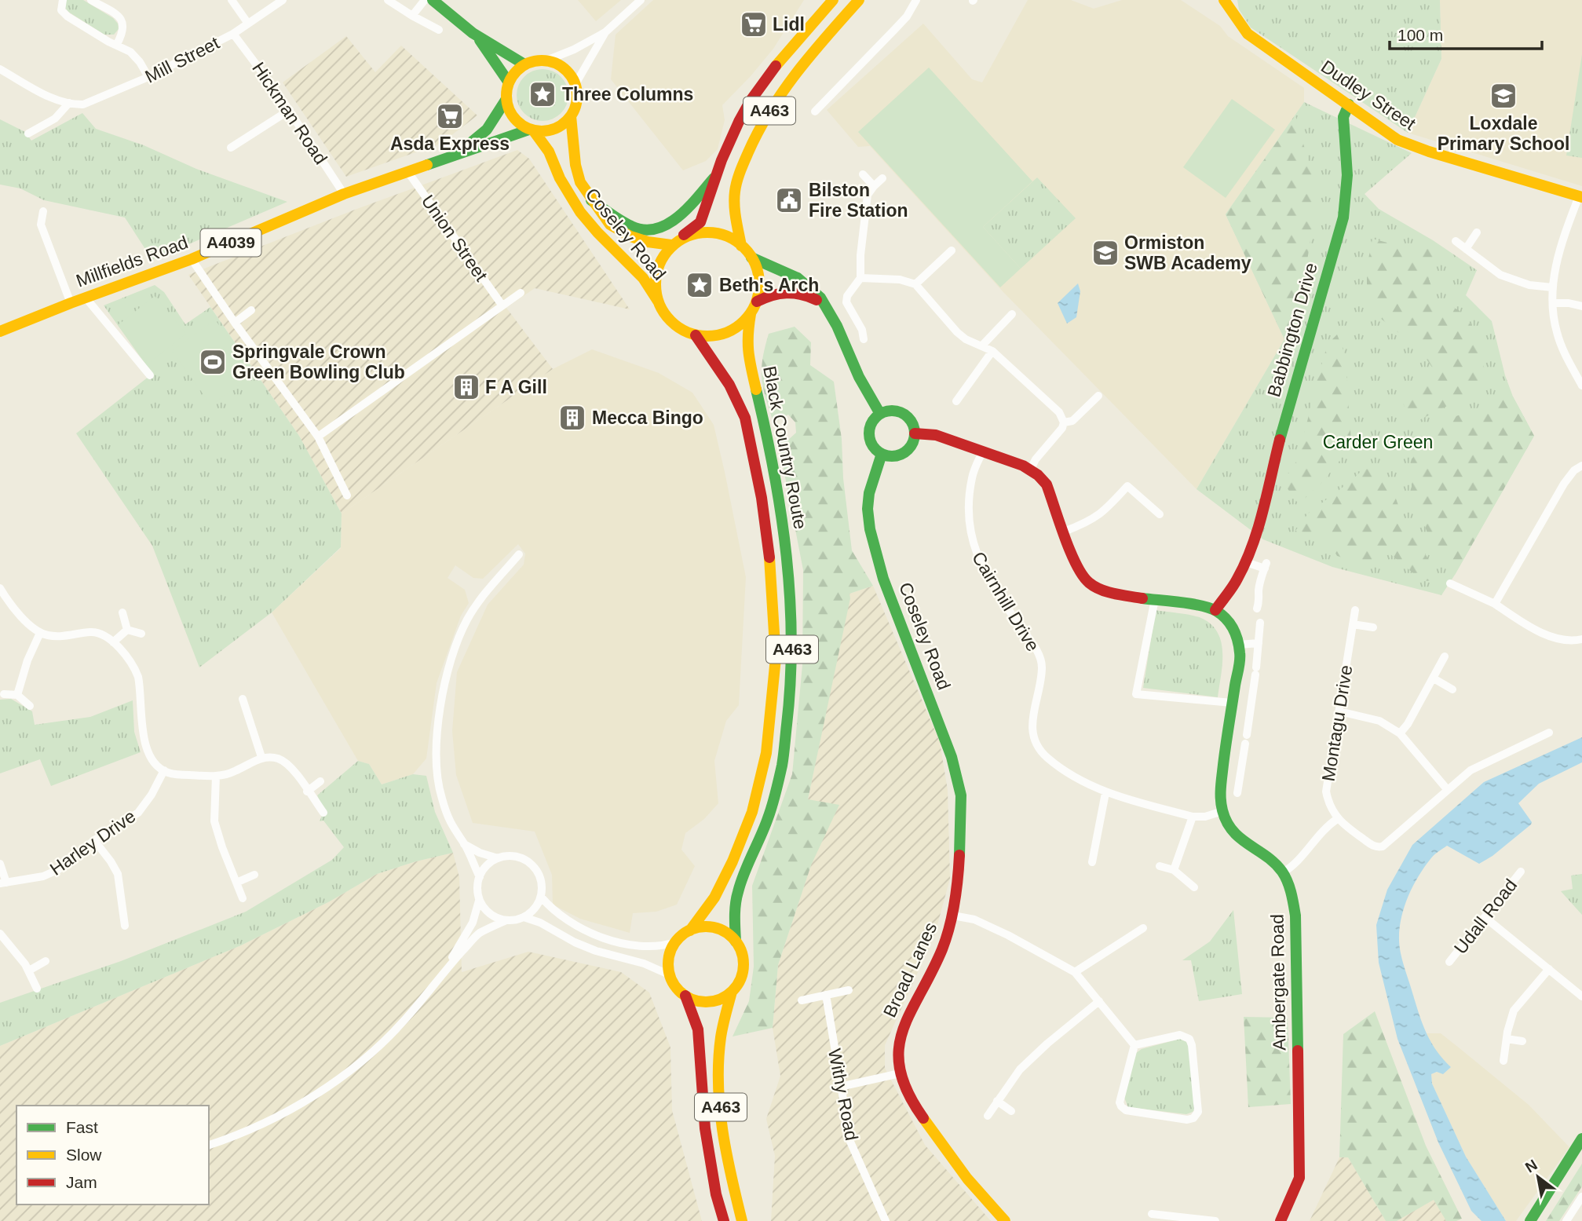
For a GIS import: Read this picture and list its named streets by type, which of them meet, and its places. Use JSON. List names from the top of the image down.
{
  "streets": {
    "main road": [
      "Dudley Street",
      "A463",
      "Coseley Road",
      "A4039",
      "Millfields Road",
      "Babbington Drive",
      "Black Country Route",
      "Broad Lanes",
      "Ambergate Road"
    ],
    "street": [
      "Mill Street",
      "Hickman Road",
      "Union Street",
      "Cairnhill Drive",
      "Montagu Drive",
      "Harley Drive",
      "Udall Road",
      "Withy Road"
    ]
  },
  "crossings": [
    ["Mill Street", "Hickman Road"],
    ["Dudley Street", "Babbington Drive"],
    ["A463", "Coseley Road"],
    ["A463", "Black Country Route"],
    ["Hickman Road", "Millfields Road"],
    ["Coseley Road", "A4039"],
    ["Coseley Road", "Millfields Road"],
    ["Coseley Road", "Black Country Route"],
    ["Coseley Road", "Broad Lanes"],
    ["Union Street", "Millfields Road"],
    ["A4039", "Millfields Road"],
    ["Babbington Drive", "Ambergate Road"],
    ["Cairnhill Drive", "Ambergate Road"]
  ],
  "parks": ["Carder Green"],
  "places": {
    "supermarket": ["Lidl", "Asda Express"],
    "place": ["Three Columns", "Beth's Arch"],
    "school or university": ["Loxdale Primary School", "Ormiston SWB Academy"],
    "public building": ["Bilston Fire Station"],
    "sports": ["Springvale Crown Green Bowling Club"],
    "building": ["F A Gill", "Mecca Bingo"]
  },
  "legend": ["Fast", "Slow", "Jam"],
  "scale_bar": "100 m",
  "north": "top left"
}
